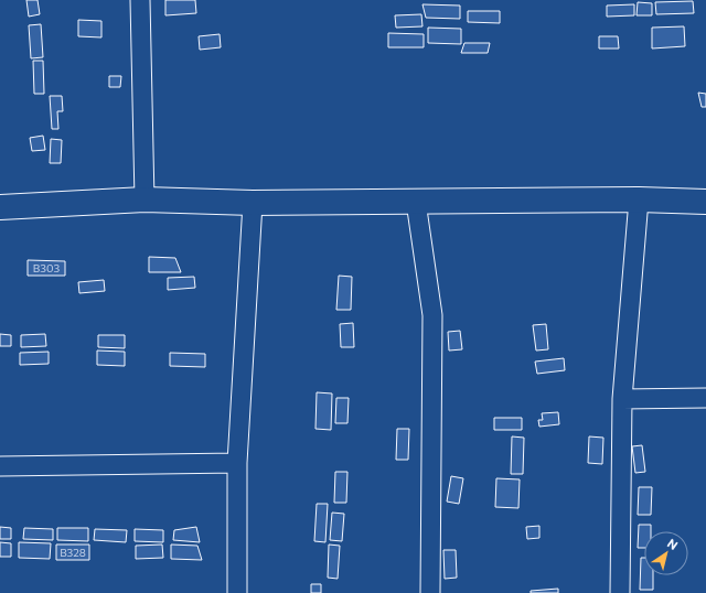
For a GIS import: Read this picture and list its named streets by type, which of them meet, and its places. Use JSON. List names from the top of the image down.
{
  "house_numbers": ["B303", "B328"],
  "north": "top right"
}
